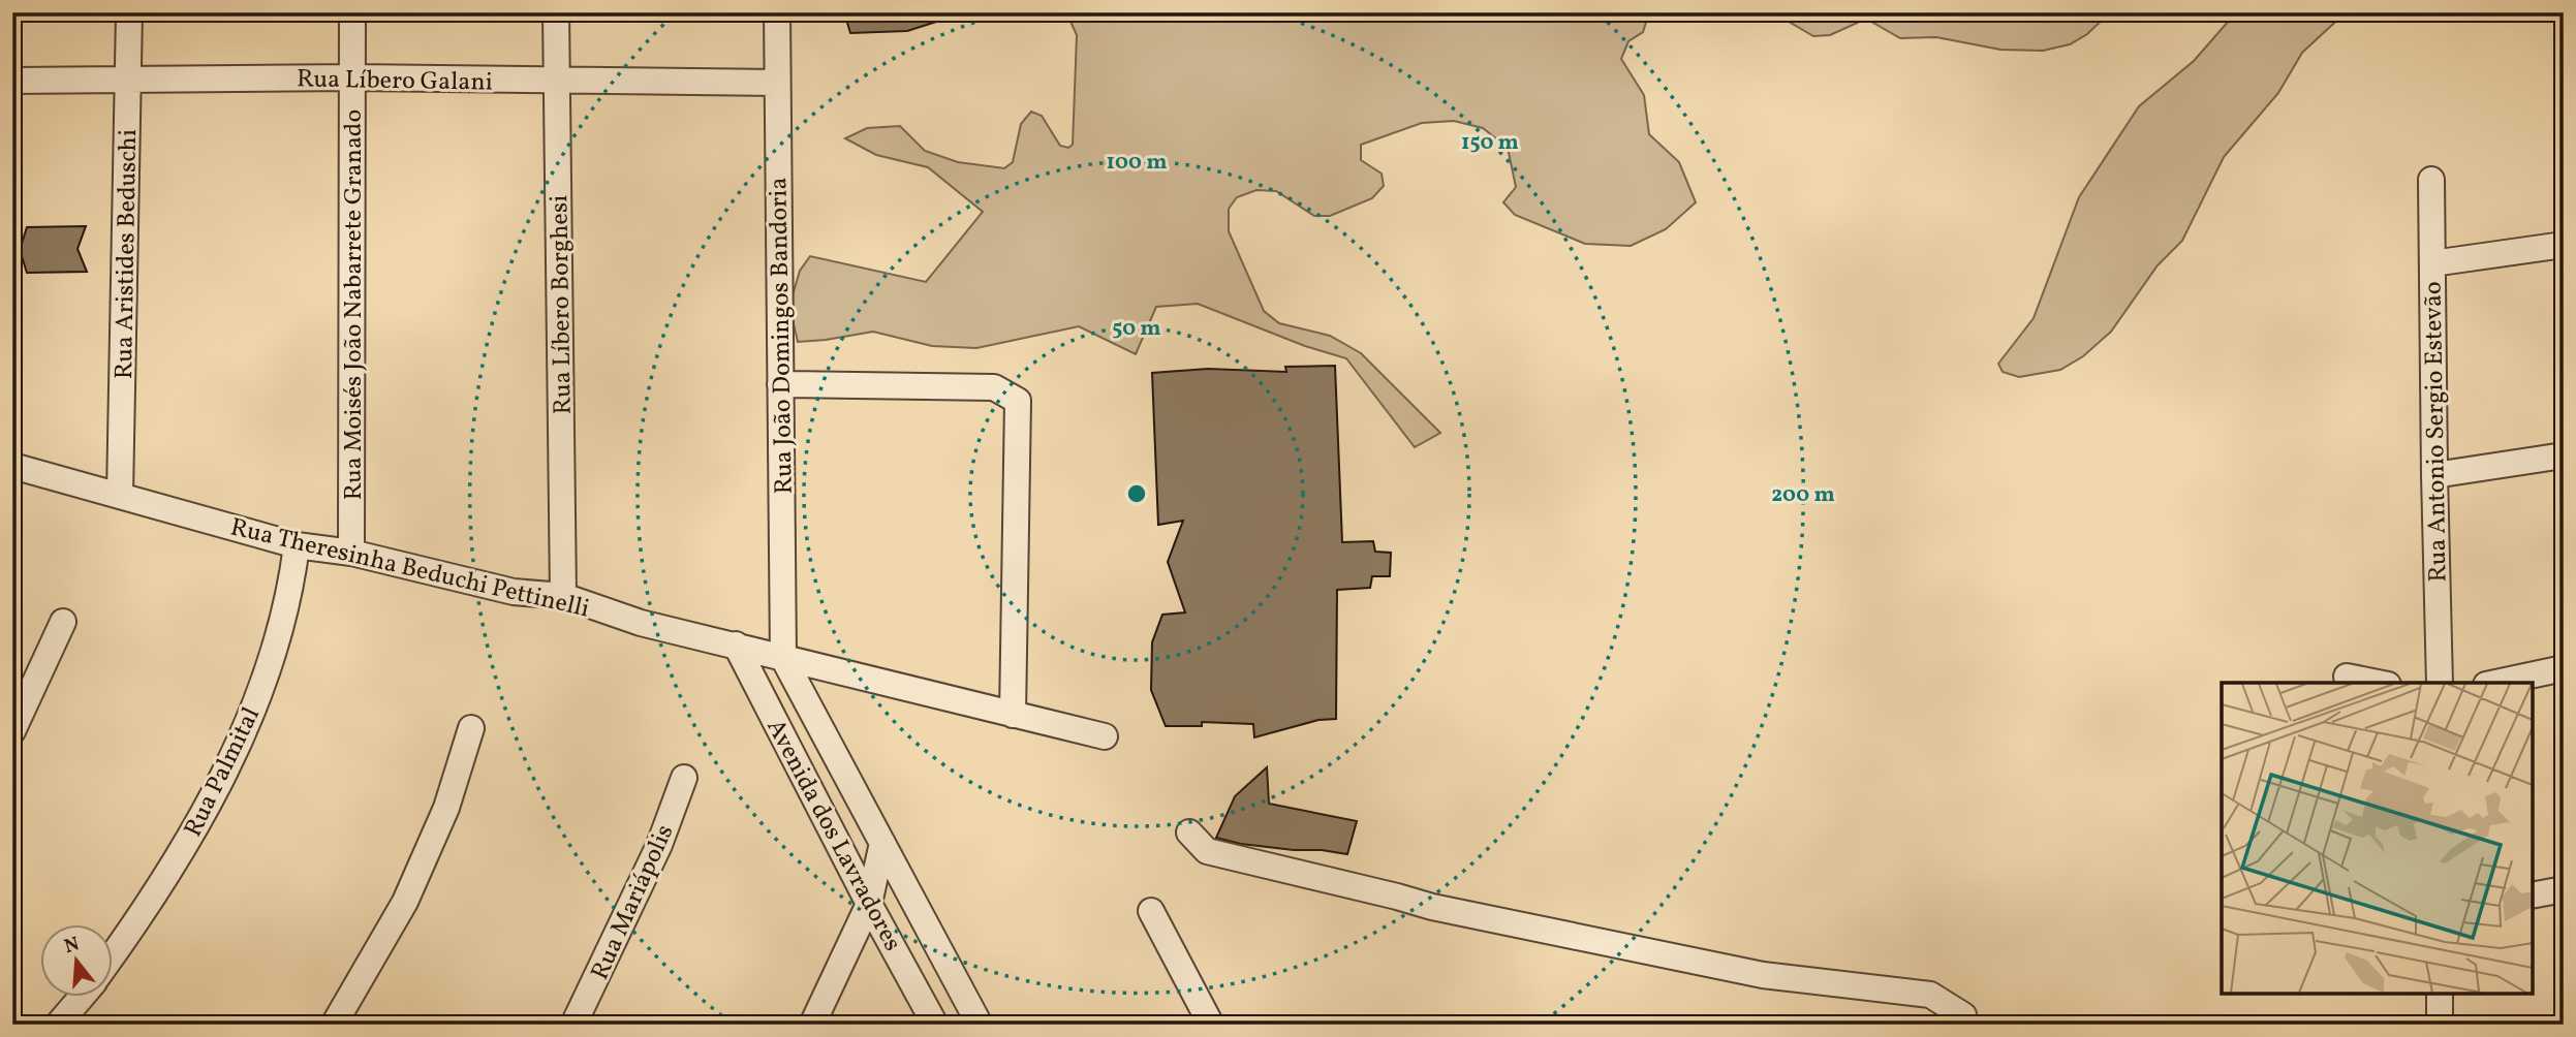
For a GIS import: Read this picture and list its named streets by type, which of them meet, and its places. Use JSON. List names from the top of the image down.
{
  "streets": {
    "street": [
      "Rua Líbero Galani",
      "Rua Aristides Beduschi",
      "Rua Moisés João Nabarrete Granado",
      "Rua Líbero Borghesi",
      "Rua João Domingos Bandoria",
      "Rua Antonio Sergio Estevão",
      "Rua Theresinha Beduchi Pettinelli",
      "Rua Palmital",
      "Avenida dos Lavradores",
      "Rua Mariápolis"
    ]
  },
  "crossings": [
    ["Rua Líbero Galani", "Rua Aristides Beduschi"],
    ["Rua Líbero Galani", "Rua Moisés João Nabarrete Granado"],
    ["Rua Líbero Galani", "Rua Líbero Borghesi"],
    ["Rua Líbero Galani", "Rua João Domingos Bandoria"],
    ["Rua Aristides Beduschi", "Rua Theresinha Beduchi Pettinelli"],
    ["Rua Moisés João Nabarrete Granado", "Rua Theresinha Beduchi Pettinelli"],
    ["Rua Líbero Borghesi", "Rua Theresinha Beduchi Pettinelli"],
    ["Rua João Domingos Bandoria", "Rua Theresinha Beduchi Pettinelli"],
    ["Rua João Domingos Bandoria", "Avenida dos Lavradores"],
    ["Rua Theresinha Beduchi Pettinelli", "Rua Palmital"],
    ["Rua Theresinha Beduchi Pettinelli", "Avenida dos Lavradores"]
  ],
  "north": "top",
  "rings": [
    "150 m",
    "100 m",
    "50 m",
    "200 m"
  ]
}
